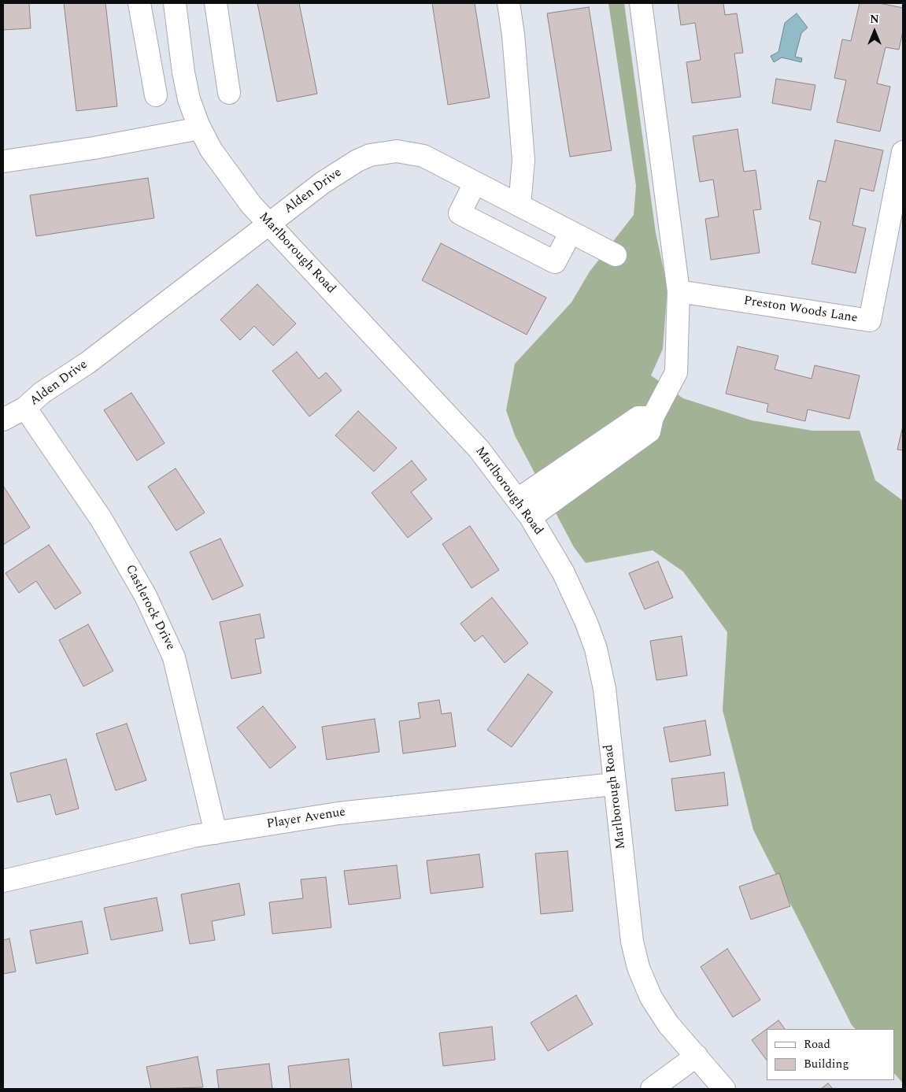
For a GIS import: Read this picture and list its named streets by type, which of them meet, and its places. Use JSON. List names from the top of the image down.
{
  "streets": {
    "street": [
      "Alden Drive",
      "Marlborough Road",
      "Preston Woods Lane",
      "Castlerock Drive",
      "Player Avenue"
    ]
  },
  "crossings": [
    ["Alden Drive", "Marlborough Road"],
    ["Alden Drive", "Castlerock Drive"],
    ["Marlborough Road", "Player Avenue"],
    ["Castlerock Drive", "Player Avenue"]
  ],
  "legend": ["Road", "Building"],
  "north": "top"
}
